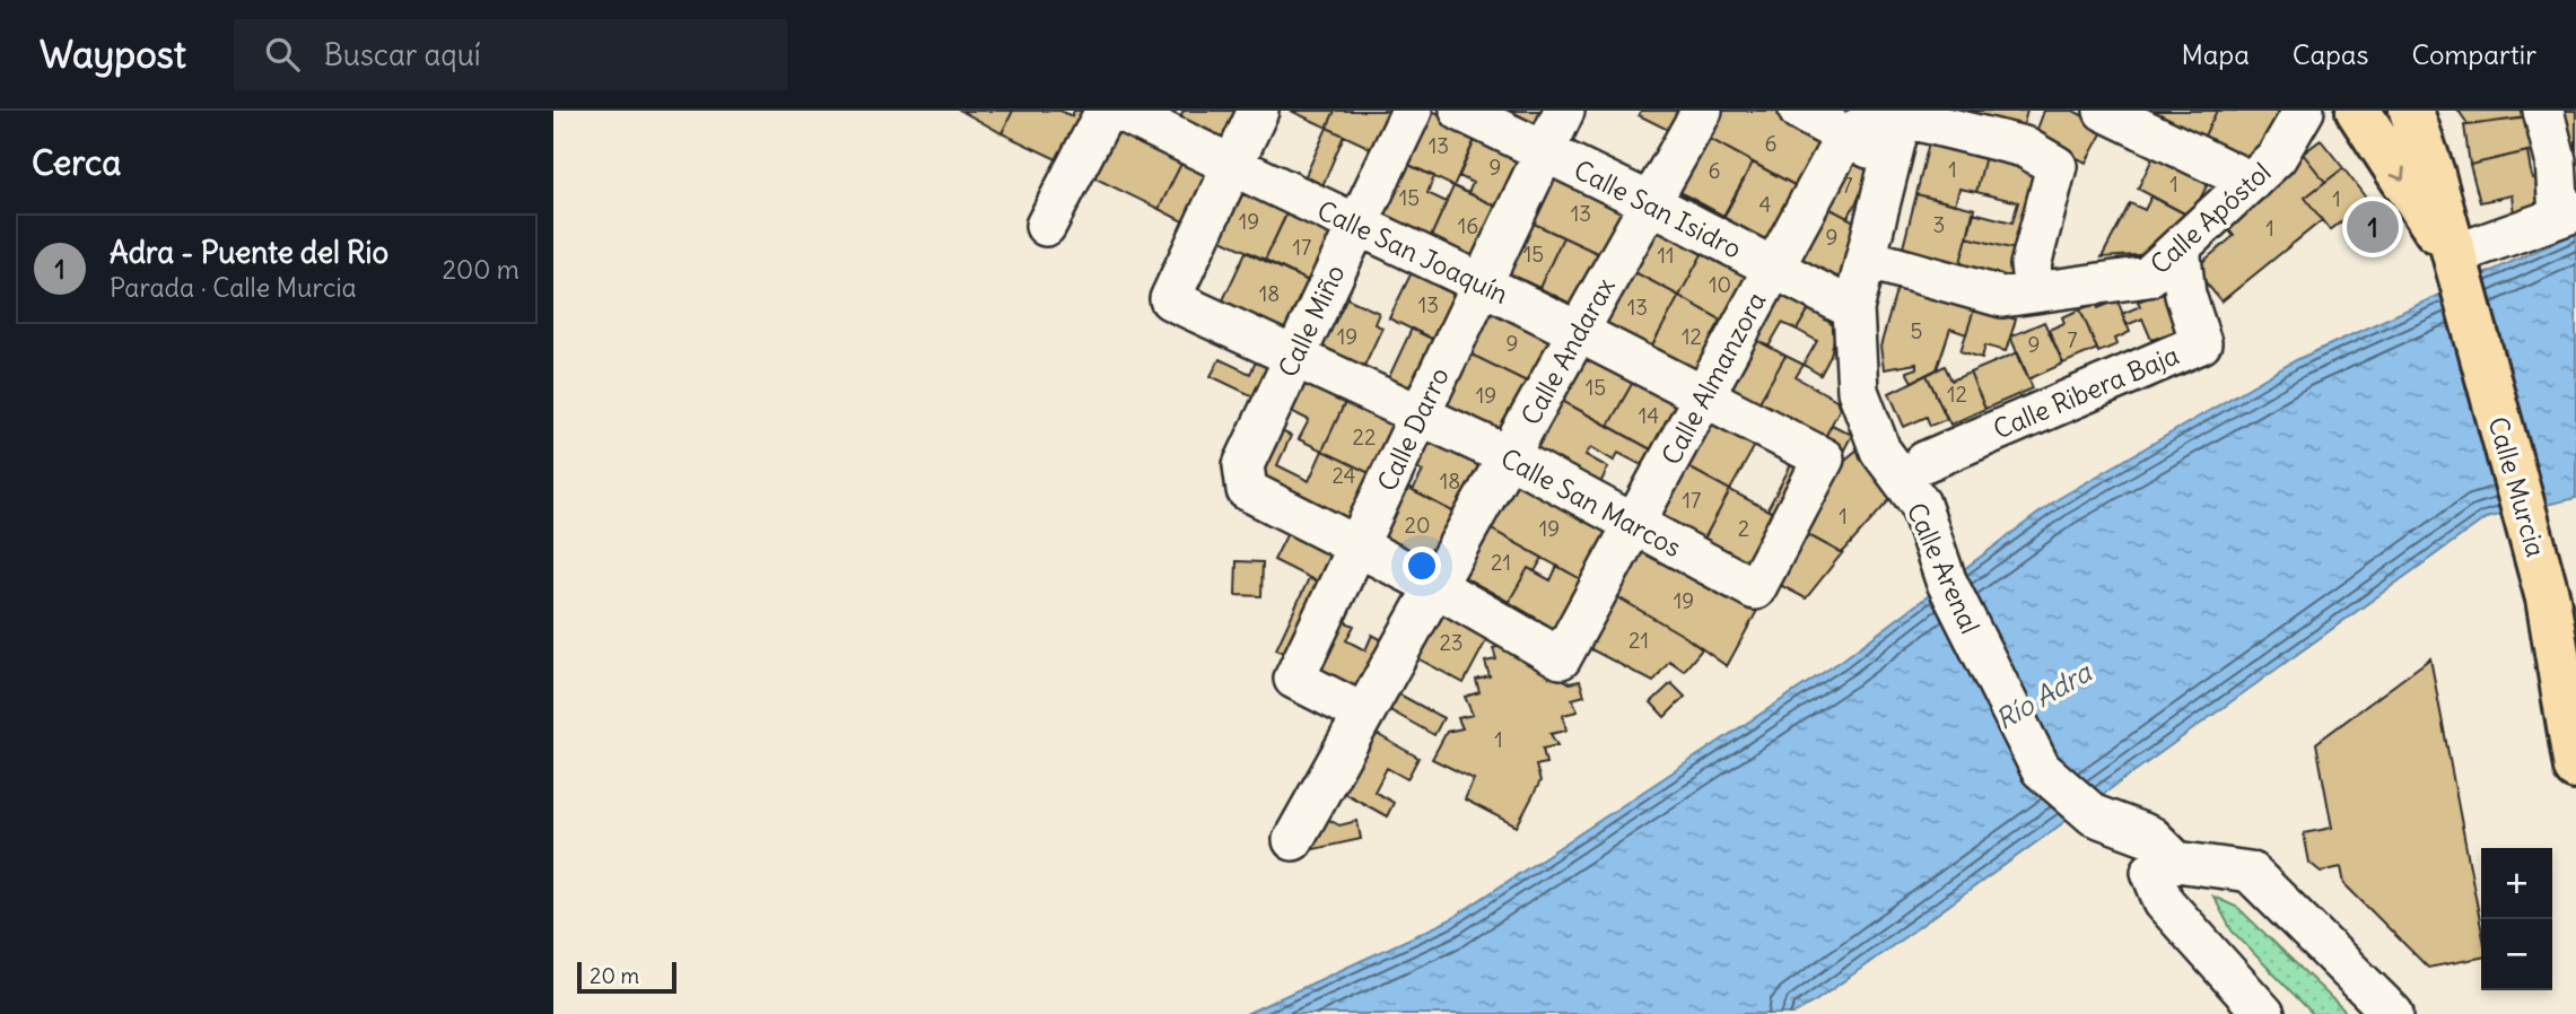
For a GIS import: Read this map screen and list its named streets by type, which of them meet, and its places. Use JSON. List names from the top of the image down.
{
  "streets": {
    "highway": ["Calle Murcia"],
    "street": [
      "Calle San Isidro",
      "Calle Apóstol",
      "Calle San Joaquín",
      "Calle Miño",
      "Calle Andarax",
      "Calle Almanzora",
      "Calle Ribera Baja",
      "Calle Darro",
      "Calle San Marcos",
      "Calle Arenal"
    ]
  },
  "crossings": [
    ["Calle San Isidro", "Calle Andarax"],
    ["Calle San Isidro", "Calle Almanzora"],
    ["Calle San Isidro", "Calle Darro"],
    ["Calle San Isidro", "Calle Arenal"],
    ["Calle Apóstol", "Calle Ribera Baja"],
    ["Calle Apóstol", "Calle Arenal"],
    ["Calle San Joaquín", "Calle Miño"],
    ["Calle San Joaquín", "Calle Andarax"],
    ["Calle San Joaquín", "Calle Almanzora"],
    ["Calle San Joaquín", "Calle Darro"],
    ["Calle San Joaquín", "Calle San Marcos"],
    ["Calle Miño", "Calle Darro"],
    ["Calle Miño", "Calle San Marcos"],
    ["Calle Andarax", "Calle Almanzora"],
    ["Calle Andarax", "Calle Darro"],
    ["Calle Andarax", "Calle San Marcos"],
    ["Calle Almanzora", "Calle San Marcos"],
    ["Calle Almanzora", "Calle Arenal"],
    ["Calle Darro", "Calle San Marcos"]
  ],
  "water": ["Río Adra"],
  "house_numbers": [
    "6",
    "13",
    "9",
    "1",
    "6",
    "1",
    "7",
    "15",
    "1",
    "4",
    "13",
    "19",
    "3",
    "16",
    "1",
    "9",
    "17",
    "15",
    "11",
    "10",
    "18",
    "13",
    "13",
    "5",
    "19",
    "12",
    "7",
    "9",
    "9",
    "15",
    "12",
    "19",
    "14",
    "22",
    "24",
    "18",
    "17",
    "1",
    "20",
    "19",
    "2",
    "21",
    "19",
    "21",
    "23",
    "1"
  ],
  "scale_bar": "20 m",
  "page": {
    "header": "Waypost",
    "search": "Buscar aquí",
    "nav": ["Mapa", "Capas", "Compartir"],
    "heading": "Cerca",
    "pins": "1",
    "list": [
      {
        "mark": "1",
        "name": "Adra - Puente del Rio",
        "note": "Parada · Calle Murcia",
        "value": "200 m"
      }
    ],
    "map_buttons": ["+", "−"],
    "scale": "20 m"
  }
}
